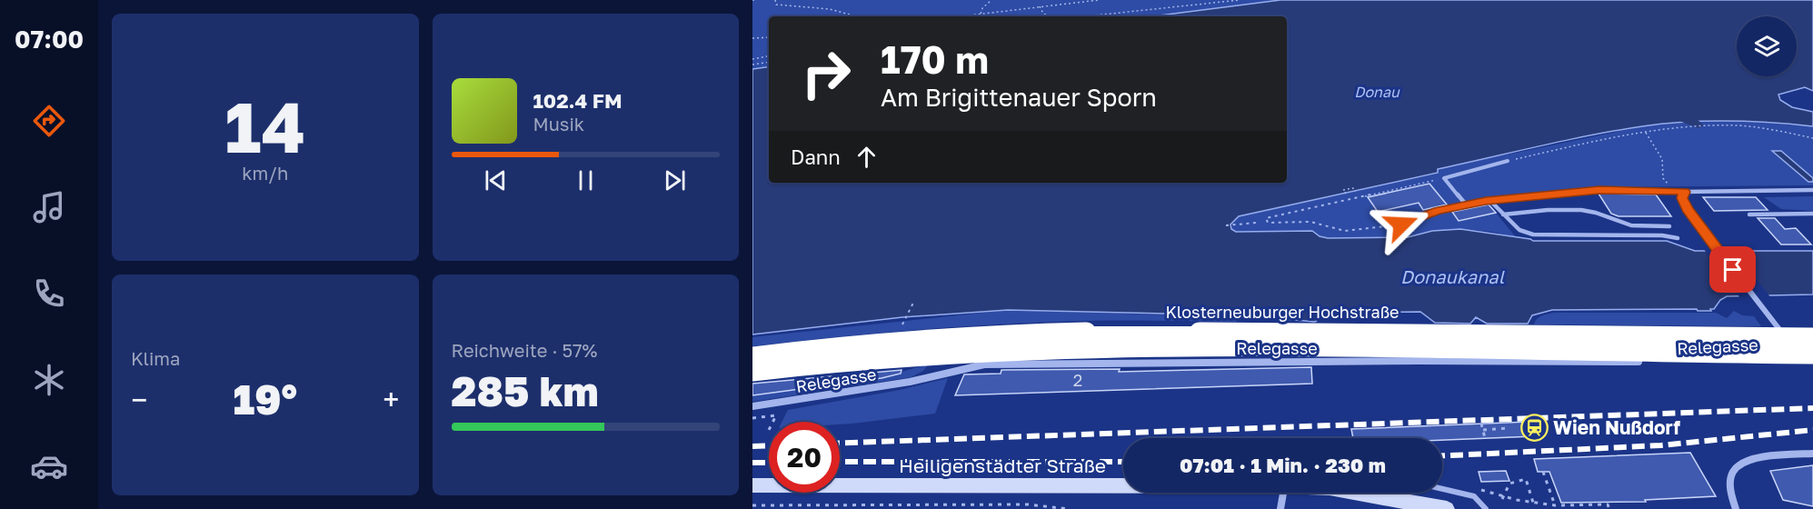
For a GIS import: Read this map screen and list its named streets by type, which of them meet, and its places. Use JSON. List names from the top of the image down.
{
  "streets": {
    "highway": ["Klosterneuburger Hochstraße"],
    "main road": ["Heiligenstädter Straße"],
    "street": ["Relegasse"]
  },
  "crossings": [
    ["Klosterneuburger Hochstraße", "Relegasse"]
  ],
  "water": ["Donau", "Donaukanal"],
  "places": {
    "station": ["Wien Nußdorf"]
  },
  "house_numbers": ["2"],
  "page": {
    "tabs": "07:00",
    "tile": [
      ["14", "km/h"],
      "Klima",
      ["Reichweite · 57%", "285 km"]
    ],
    "turn": ["170 m", "Am Brigittenauer Sporn"],
    "song": ["102.4 FM", "Musik"],
    "then": "Dann",
    "heat": ["−", "19°", "+"],
    "limit": "20",
    "trip": "07:01 · 1 Min. · 230 m"
  }
}
